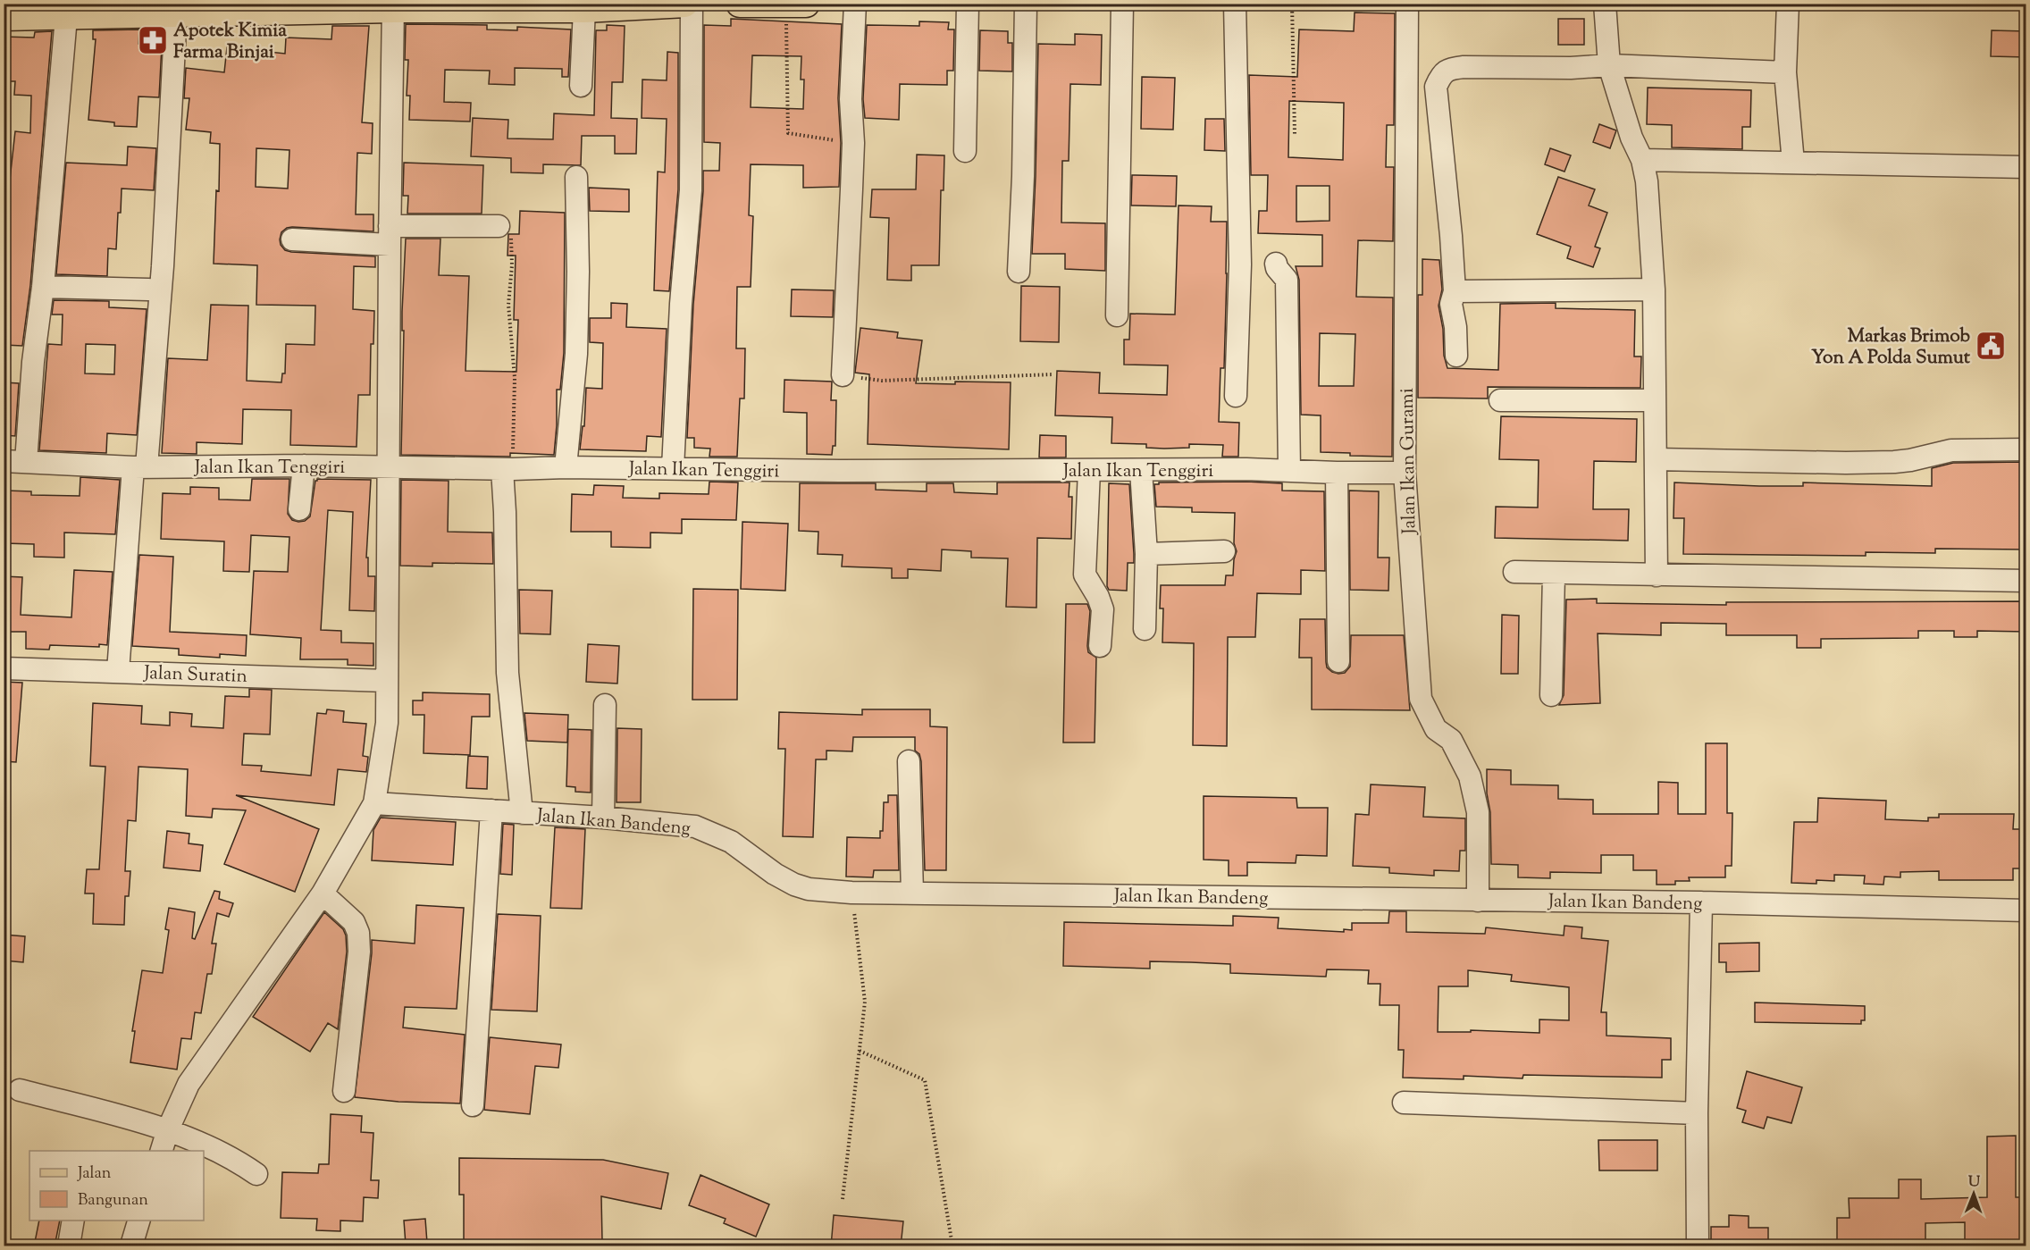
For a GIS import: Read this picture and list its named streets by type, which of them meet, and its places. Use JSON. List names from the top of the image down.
{
  "streets": {
    "street": [
      "Jalan Ikan Gurami",
      "Jalan Ikan Tenggiri",
      "Jalan Suratin",
      "Jalan Ikan Bandeng"
    ]
  },
  "crossings": [
    ["Jalan Ikan Gurami", "Jalan Ikan Tenggiri"],
    ["Jalan Ikan Gurami", "Jalan Ikan Bandeng"]
  ],
  "places": {
    "pharmacy": ["Apotek Kimia Farma Binjai"],
    "public building": ["Markas Brimob Yon A Polda Sumut"]
  },
  "legend": ["Jalan", "Bangunan"],
  "north": "top"
}
